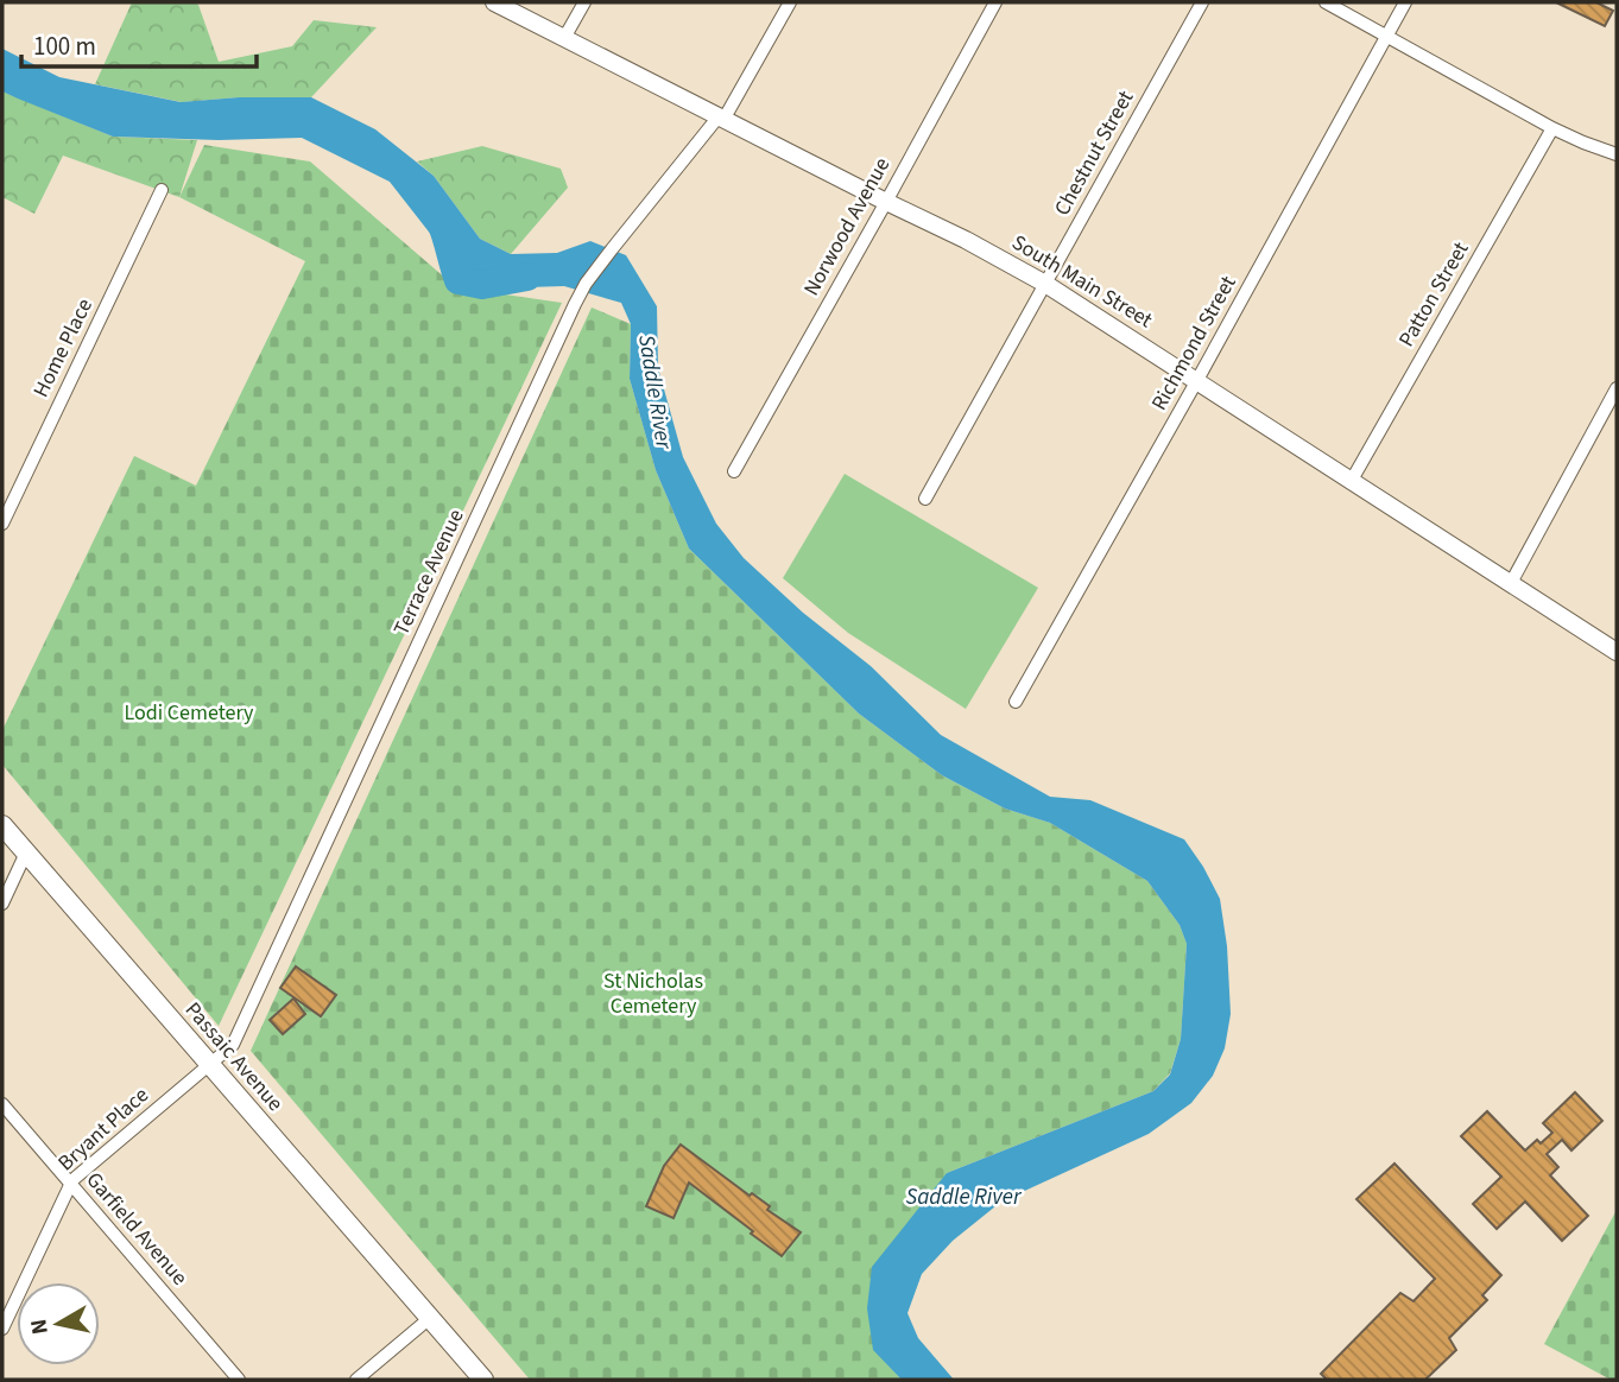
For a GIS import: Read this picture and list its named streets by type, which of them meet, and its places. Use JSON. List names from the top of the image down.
{
  "streets": {
    "main road": ["Passaic Avenue"],
    "street": [
      "Chestnut Street",
      "Norwood Avenue",
      "South Main Street",
      "Patton Street",
      "Richmond Street",
      "Home Place",
      "Terrace Avenue",
      "Bryant Place",
      "Garfield Avenue"
    ]
  },
  "crossings": [
    ["Chestnut Street", "South Main Street"],
    ["Norwood Avenue", "South Main Street"],
    ["South Main Street", "Patton Street"],
    ["South Main Street", "Richmond Street"],
    ["South Main Street", "Terrace Avenue"],
    ["Terrace Avenue", "Passaic Avenue"],
    ["Terrace Avenue", "Bryant Place"],
    ["Passaic Avenue", "Bryant Place"],
    ["Bryant Place", "Garfield Avenue"]
  ],
  "water": ["Saddle River"],
  "parks": ["Lodi Cemetery", "St Nicholas Cemetery"],
  "scale_bar": "100 m",
  "north": "left"
}
